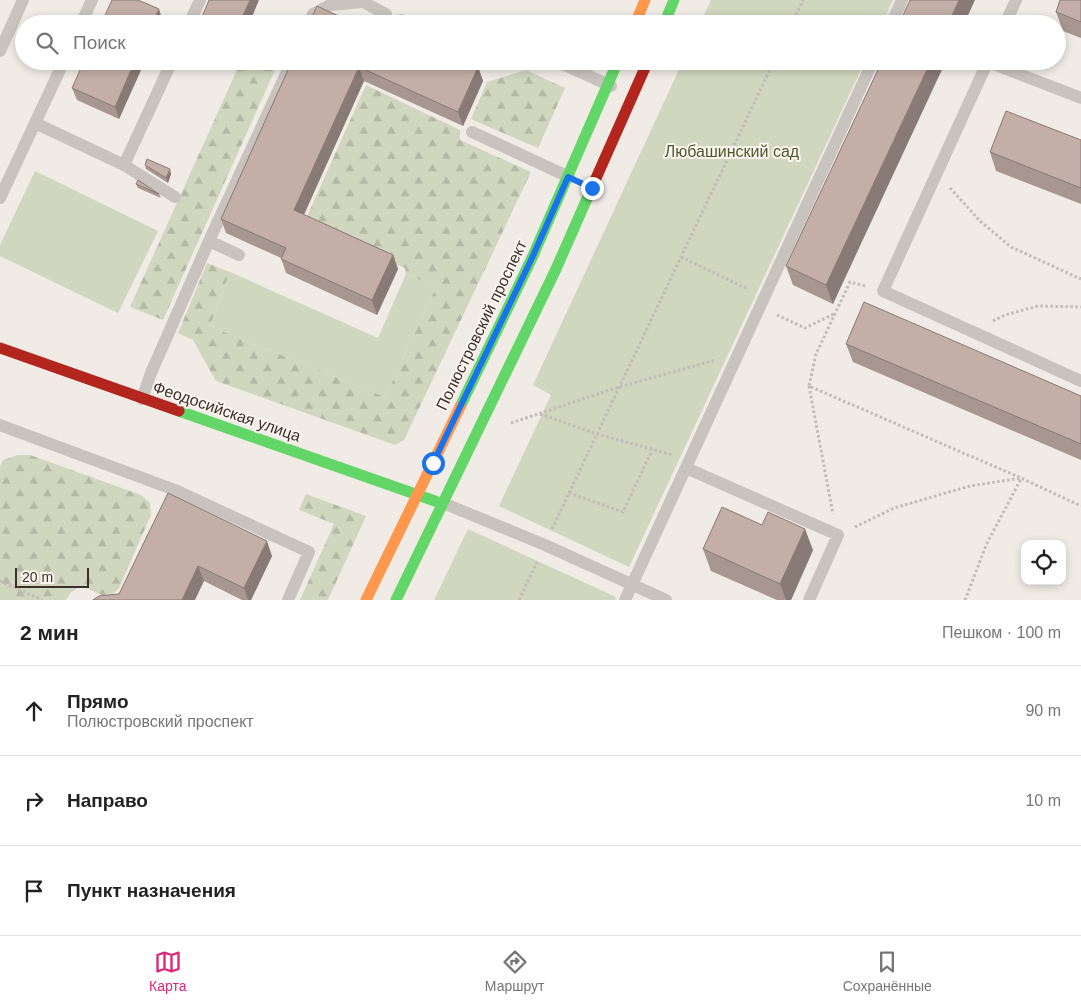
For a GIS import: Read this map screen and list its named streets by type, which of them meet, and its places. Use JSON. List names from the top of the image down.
{
  "streets": {
    "main road": ["Полюстровский проспект", "Феодосийская улица"]
  },
  "crossings": [
    ["Полюстровский проспект", "Феодосийская улица"]
  ],
  "parks": ["Любашинский сад"],
  "scale_bar": "20 m",
  "page": {
    "search": "Поиск",
    "scale": "20 m",
    "heading": ["2 мин", "Пешком · 100 m"],
    "list": [
      ["Прямо", "Полюстровский проспект", "90 m"],
      ["Направо", "10 m"],
      "Пункт назначения"
    ],
    "nav": ["Карта", "Маршрут", "Сохранённые"]
  }
}
